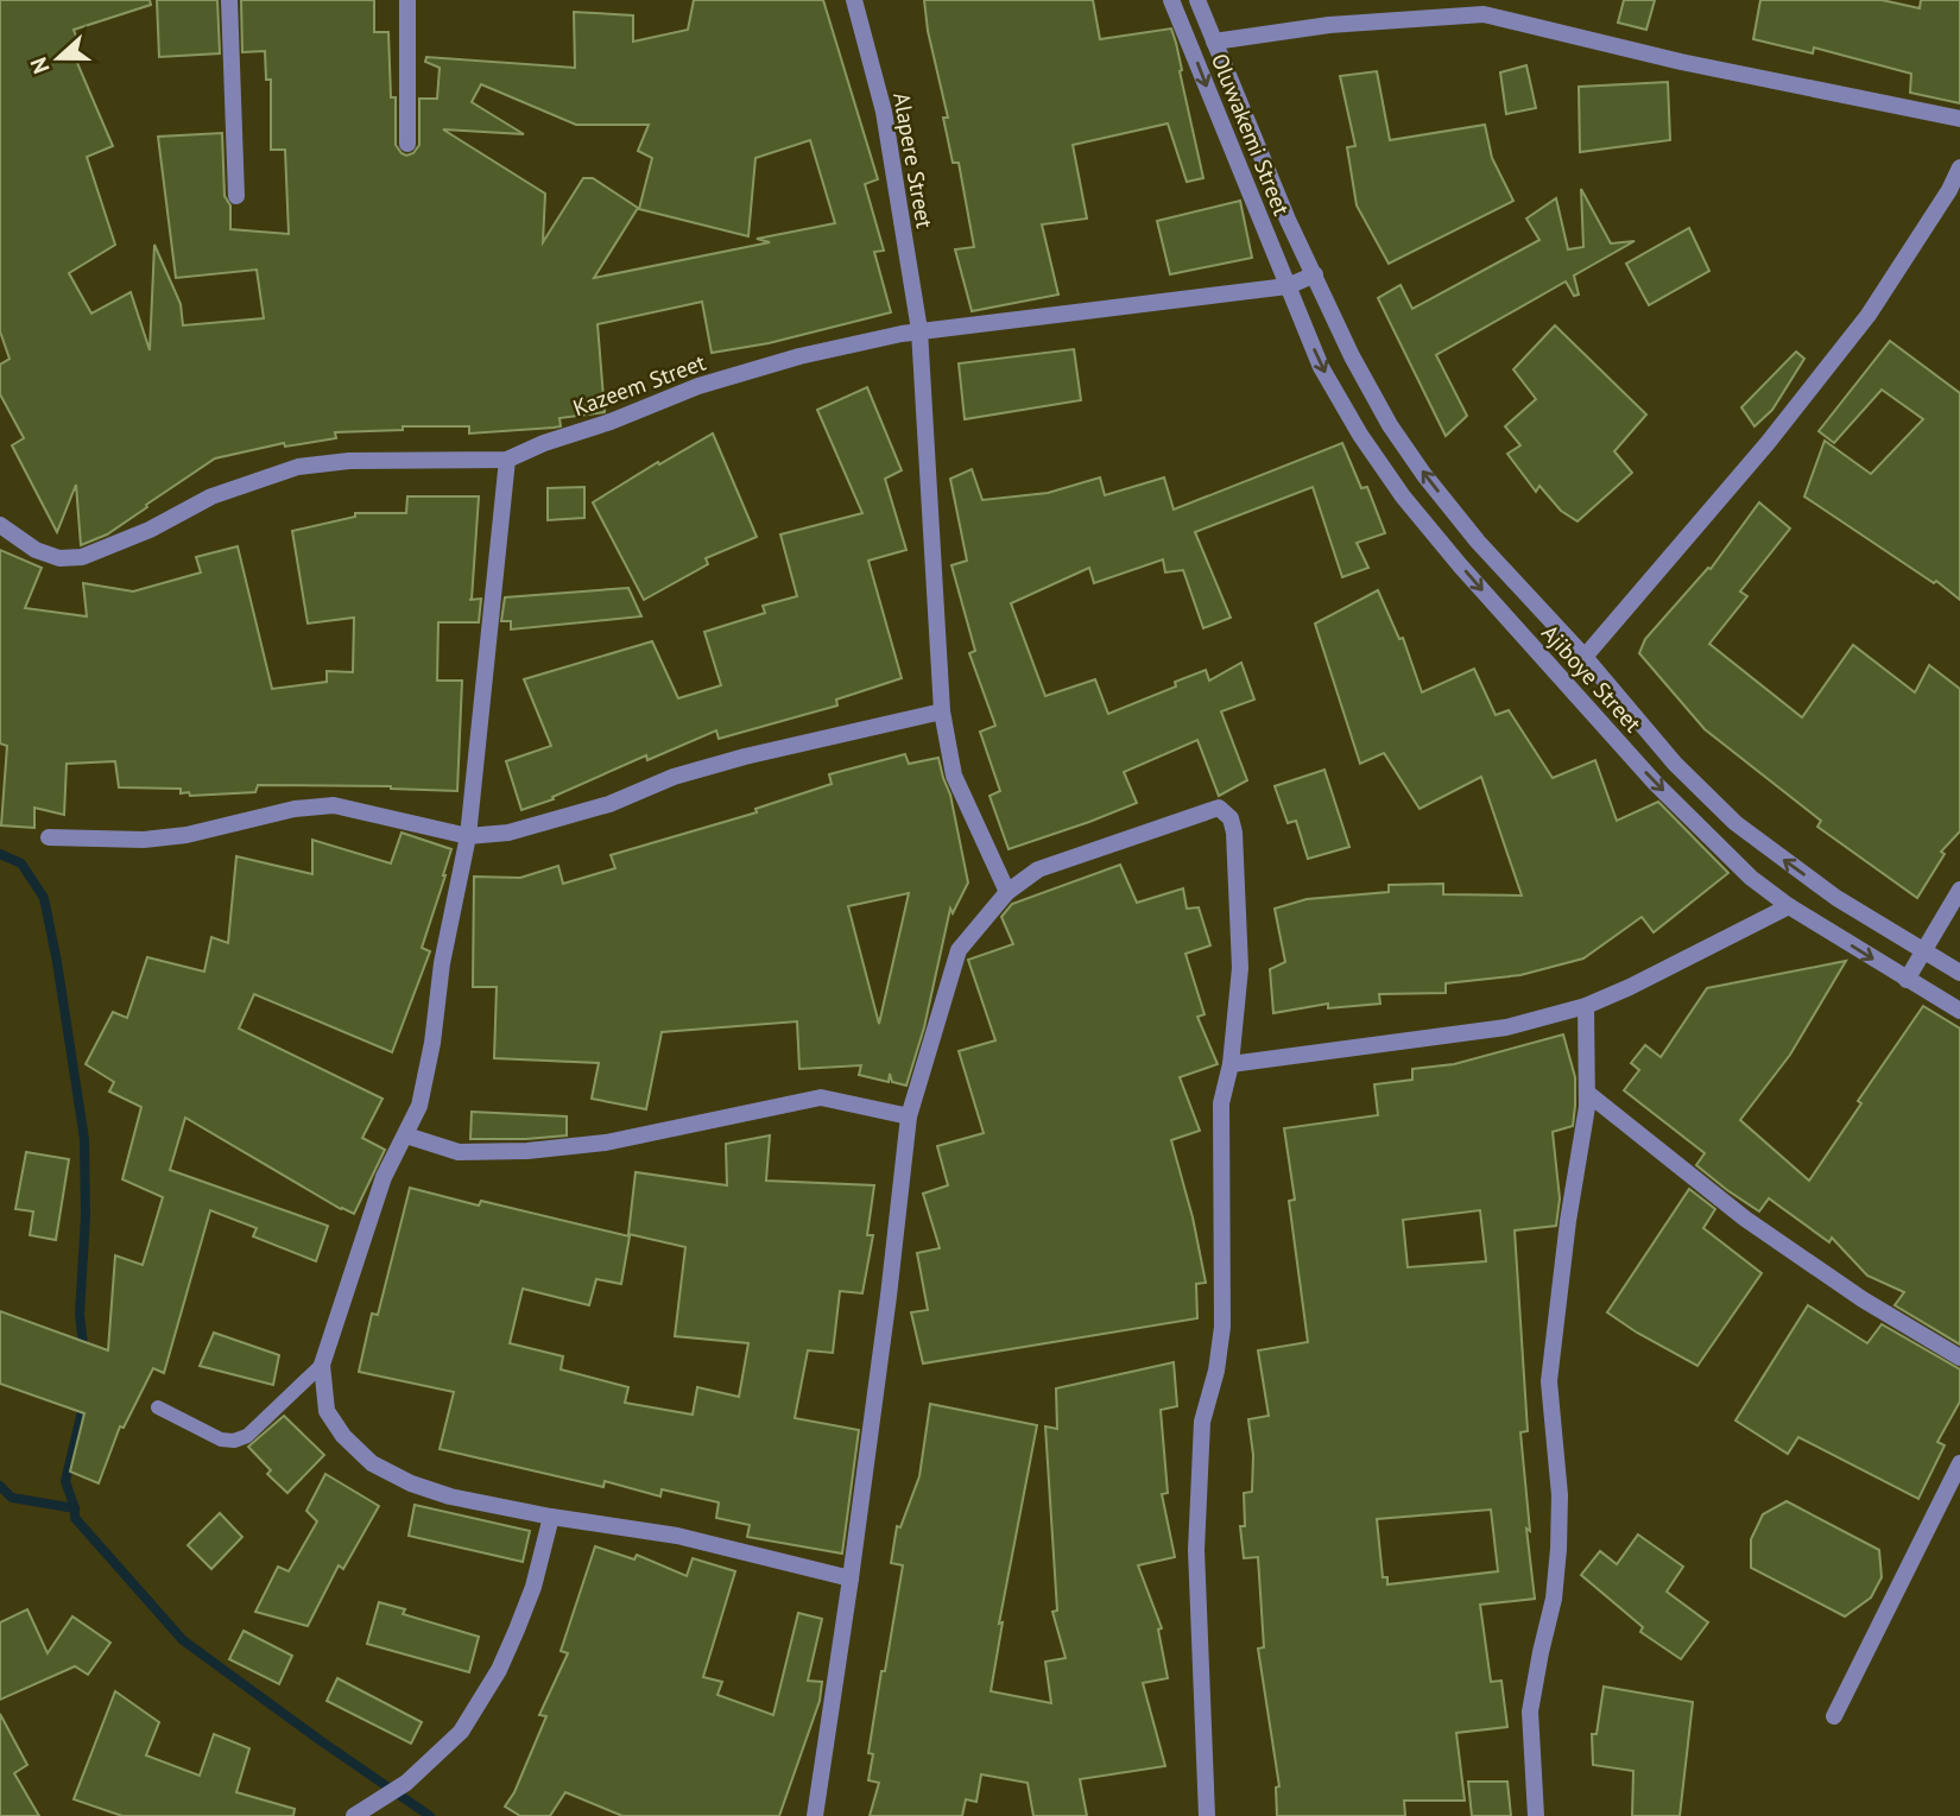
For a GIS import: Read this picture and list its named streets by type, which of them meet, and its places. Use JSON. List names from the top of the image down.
{
  "streets": {
    "street": [
      "Oluwakemi Street",
      "Alapere Street",
      "Kazeem Street",
      "Ajiboye Street"
    ]
  },
  "crossings": [
    ["Oluwakemi Street", "Kazeem Street"],
    ["Oluwakemi Street", "Ajiboye Street"],
    ["Alapere Street", "Kazeem Street"],
    ["Kazeem Street", "Ajiboye Street"]
  ],
  "north": "left"
}
